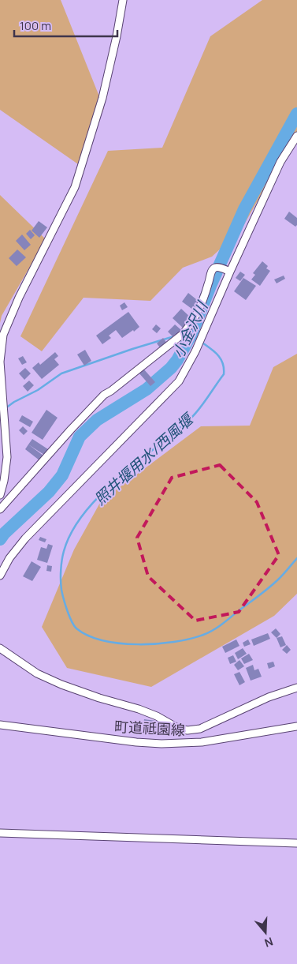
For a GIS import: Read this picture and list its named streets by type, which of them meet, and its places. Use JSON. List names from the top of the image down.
{
  "streets": {
    "street": ["町道祗園線"]
  },
  "water": ["小金沢川", "照井堰用水/西風堰"],
  "scale_bar": "100 m",
  "north": "bottom"
}
